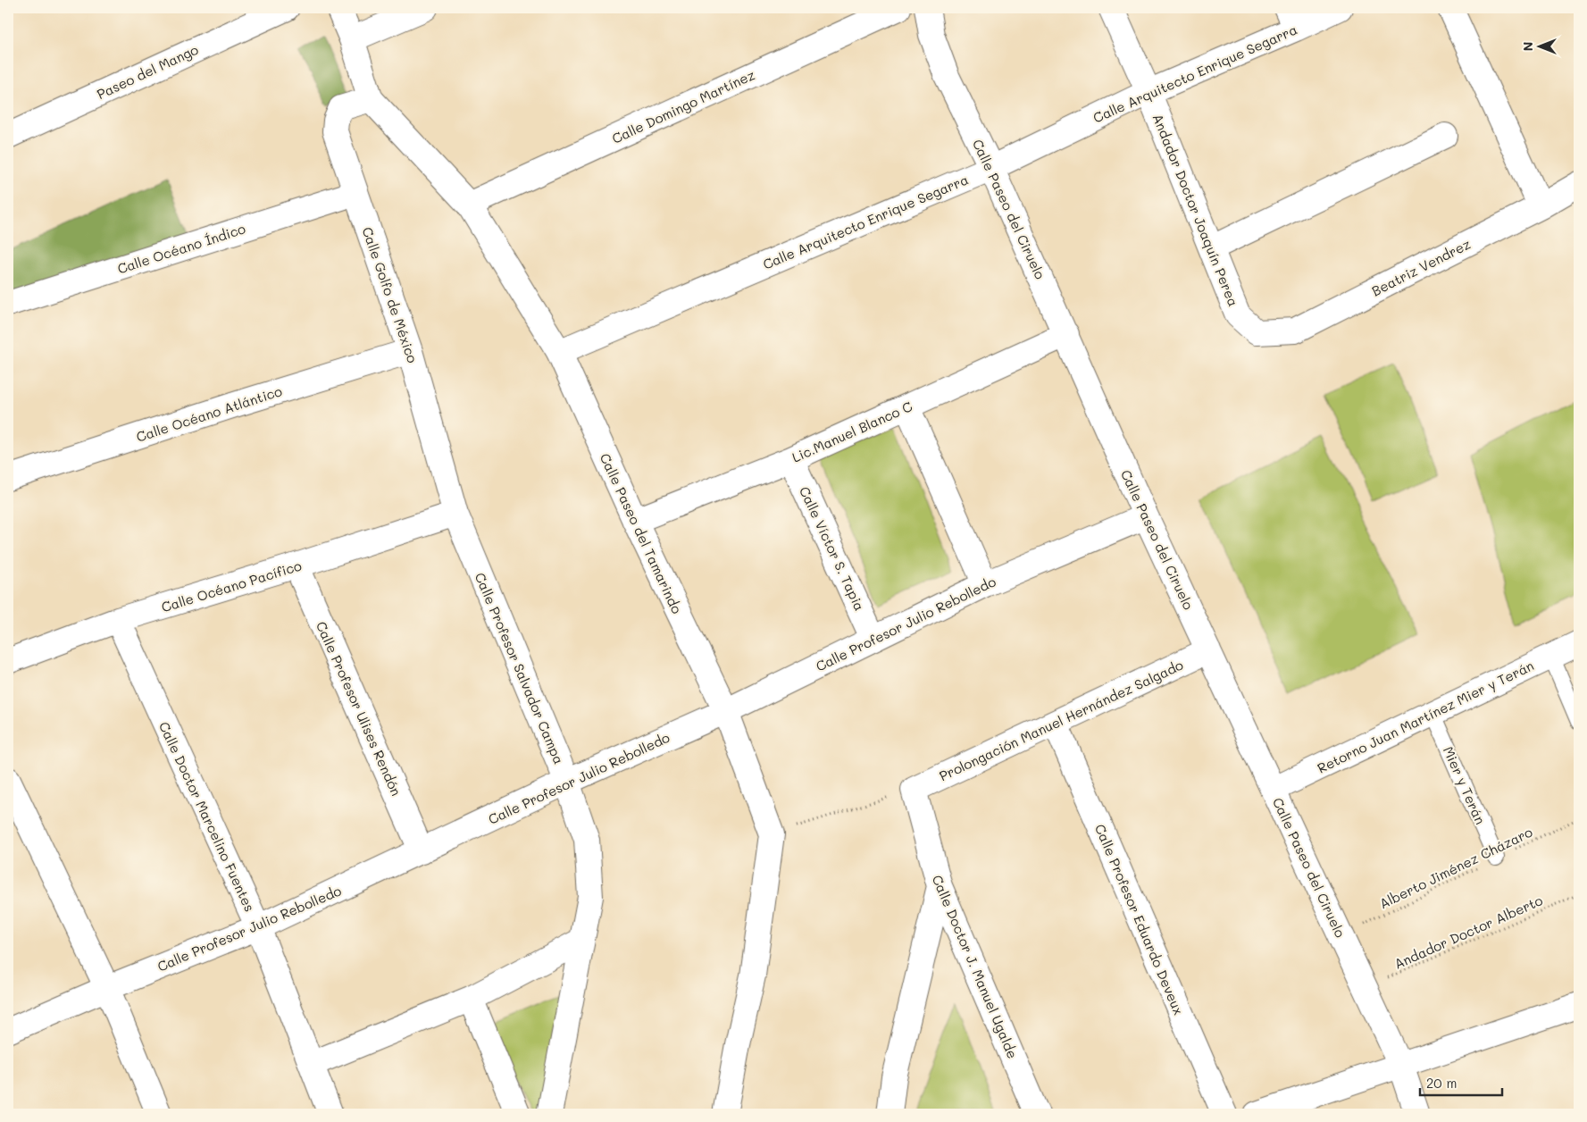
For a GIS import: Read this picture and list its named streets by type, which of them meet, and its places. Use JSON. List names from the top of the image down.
{
  "streets": {
    "street": [
      "Paseo del Mango",
      "Calle Arquitecto Enrique Segarra",
      "Calle Domingo Martínez",
      "Calle Paseo del Ciruelo",
      "Andador Doctor Joaquín Perea",
      "Calle Océano Índico",
      "Beatriz Vendrez",
      "Calle Golfo de México",
      "Calle Océano Atlántico",
      "Lic.Manuel Blanco C",
      "Calle Paseo del Tamarindo",
      "Calle Víctor S. Tapia",
      "Calle Océano Pacífico",
      "Calle Profesor Julio Rebolledo",
      "Calle Profesor Salvador Campa",
      "Calle Profesor Ulises Rendón",
      "Retorno Juan Martínez Mier y Terán",
      "Prolongación Manuel Hernández Salgado",
      "Calle Doctor Marcelino Fuentes",
      "Calle Profesor Eduardo Deveux",
      "Calle Doctor J. Manuel Ugalde"
    ],
    "lane": ["Mier y Terán"],
    "path": ["Alberto Jiménez Cházaro", "Andador Doctor Alberto"]
  },
  "crossings": [
    ["Calle Arquitecto Enrique Segarra", "Calle Paseo del Ciruelo"],
    ["Calle Arquitecto Enrique Segarra", "Andador Doctor Joaquín Perea"],
    ["Calle Arquitecto Enrique Segarra", "Calle Paseo del Tamarindo"],
    ["Calle Domingo Martínez", "Calle Paseo del Tamarindo"],
    ["Calle Paseo del Ciruelo", "Lic.Manuel Blanco C"],
    ["Calle Paseo del Ciruelo", "Calle Profesor Julio Rebolledo"],
    ["Calle Paseo del Ciruelo", "Retorno Juan Martínez Mier y Terán"],
    ["Calle Paseo del Ciruelo", "Prolongación Manuel Hernández Salgado"],
    ["Calle Paseo del Ciruelo", "Alberto Jiménez Cházaro"],
    ["Calle Paseo del Ciruelo", "Andador Doctor Alberto"],
    ["Andador Doctor Joaquín Perea", "Beatriz Vendrez"],
    ["Calle Océano Índico", "Calle Golfo de México"],
    ["Calle Golfo de México", "Calle Océano Atlántico"],
    ["Calle Golfo de México", "Calle Paseo del Tamarindo"],
    ["Calle Golfo de México", "Calle Océano Pacífico"],
    ["Calle Golfo de México", "Calle Profesor Salvador Campa"],
    ["Lic.Manuel Blanco C", "Calle Paseo del Tamarindo"],
    ["Lic.Manuel Blanco C", "Calle Víctor S. Tapia"],
    ["Calle Paseo del Tamarindo", "Calle Profesor Julio Rebolledo"],
    ["Calle Víctor S. Tapia", "Calle Profesor Julio Rebolledo"],
    ["Calle Océano Pacífico", "Calle Profesor Salvador Campa"],
    ["Calle Océano Pacífico", "Calle Profesor Ulises Rendón"],
    ["Calle Océano Pacífico", "Calle Doctor Marcelino Fuentes"],
    ["Calle Profesor Julio Rebolledo", "Calle Profesor Salvador Campa"],
    ["Calle Profesor Julio Rebolledo", "Calle Profesor Ulises Rendón"],
    ["Calle Profesor Julio Rebolledo", "Calle Doctor Marcelino Fuentes"],
    ["Retorno Juan Martínez Mier y Terán", "Mier y Terán"],
    ["Prolongación Manuel Hernández Salgado", "Calle Profesor Eduardo Deveux"],
    ["Prolongación Manuel Hernández Salgado", "Calle Doctor J. Manuel Ugalde"],
    ["Mier y Terán", "Alberto Jiménez Cházaro"]
  ],
  "scale_bar": "20 m",
  "north": "left"
}
